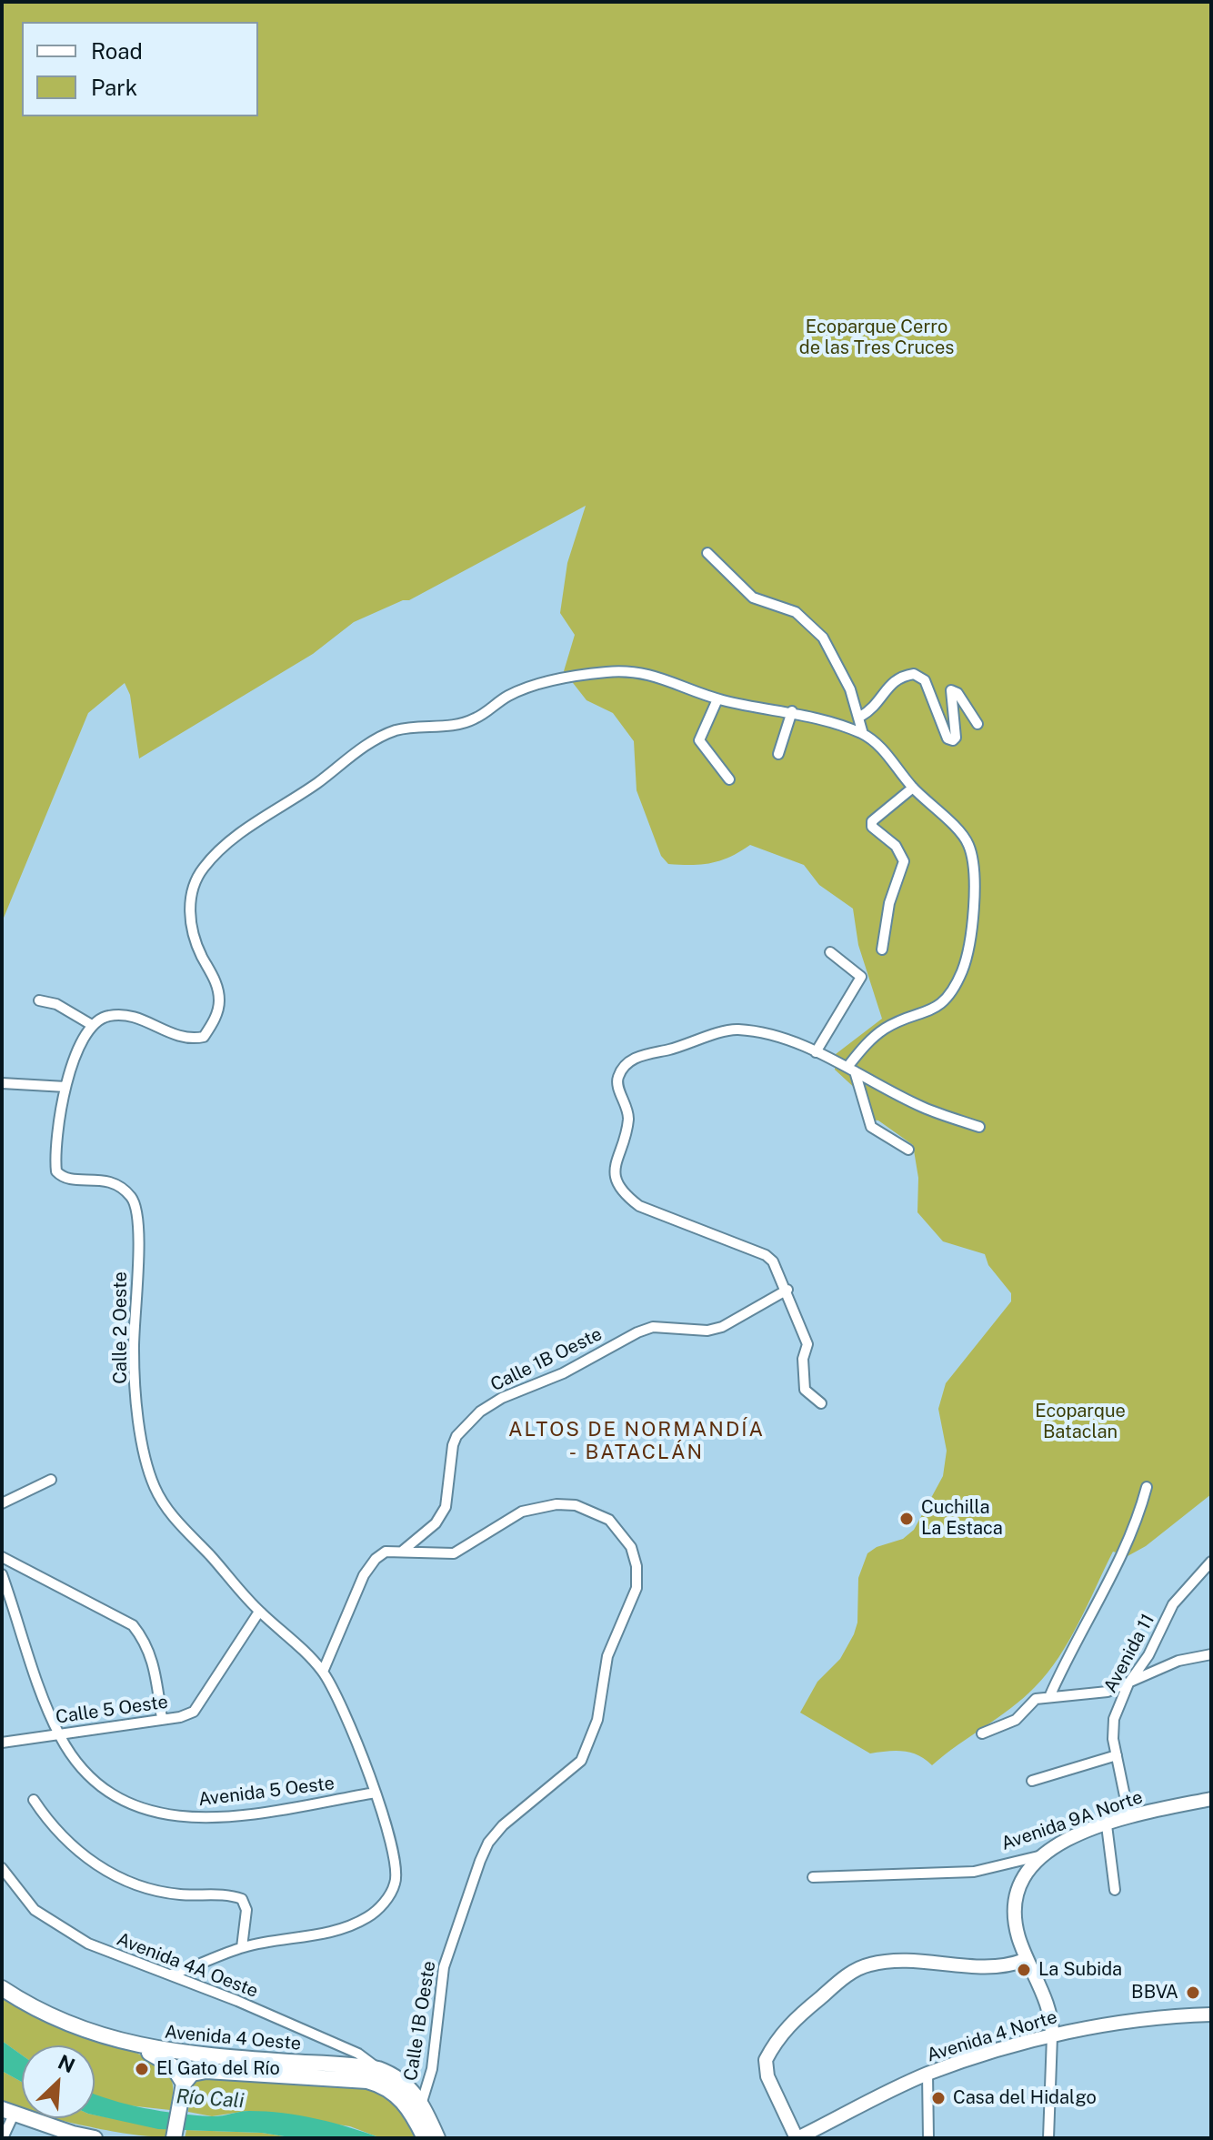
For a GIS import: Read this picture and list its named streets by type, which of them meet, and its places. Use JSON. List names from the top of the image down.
{
  "streets": {
    "main road": ["Avenida 4 Oeste"],
    "street": [
      "Calle 2 Oeste",
      "Calle 1B Oeste",
      "Avenida 11",
      "Calle 5 Oeste",
      "Avenida 5 Oeste",
      "Avenida 9A Norte",
      "Avenida 4A Oeste",
      "Avenida 4 Norte"
    ]
  },
  "crossings": [
    ["Calle 2 Oeste", "Calle 5 Oeste"],
    ["Calle 2 Oeste", "Avenida 5 Oeste"],
    ["Calle 2 Oeste", "Avenida 4A Oeste"],
    ["Calle 1B Oeste", "Avenida 4 Oeste"],
    ["Avenida 11", "Avenida 9A Norte"],
    ["Calle 5 Oeste", "Avenida 5 Oeste"],
    ["Avenida 4A Oeste", "Avenida 4 Oeste"]
  ],
  "districts": ["ALTOS DE NORMANDÍA - BATACLÁN"],
  "water": ["Río Cali"],
  "parks": ["Ecoparque Cerro de las Tres Cruces", "Ecoparque Bataclan"],
  "places": [
    "Cuchilla La Estaca",
    "La Subida",
    "BBVA",
    "El Gato del Río",
    "Casa del Hidalgo"
  ],
  "legend": ["Road", "Park"],
  "north": "top right"
}
